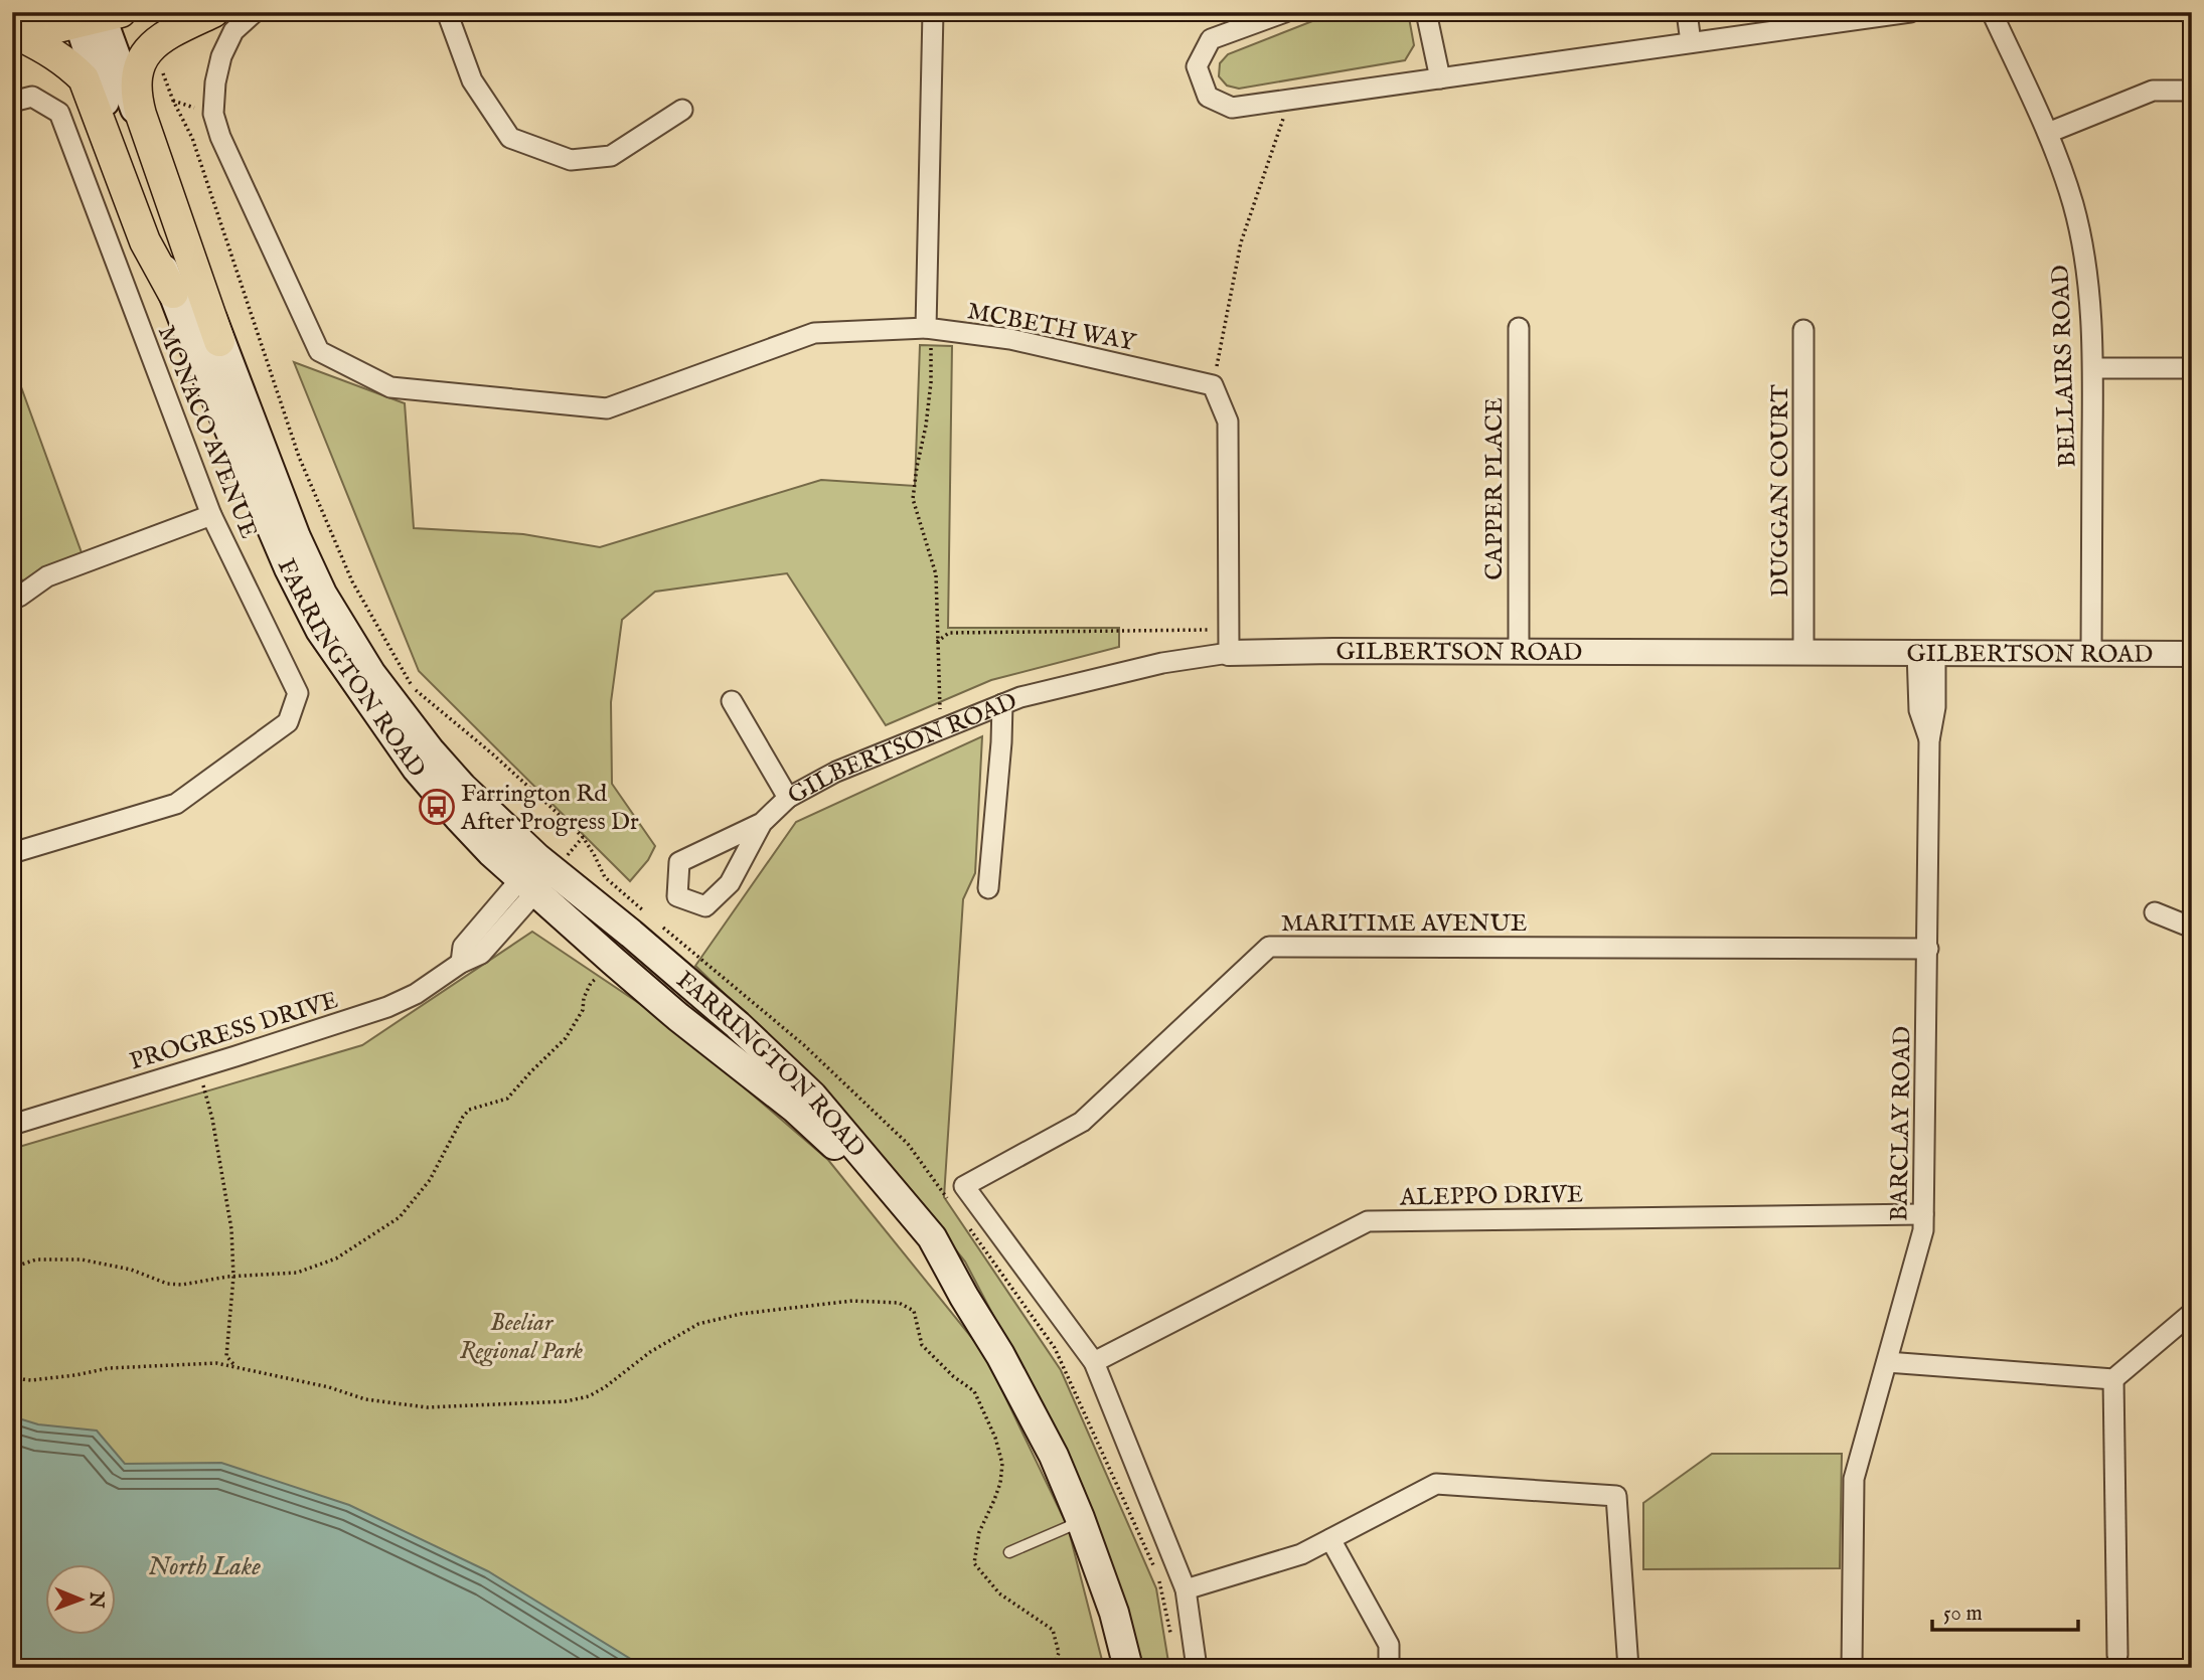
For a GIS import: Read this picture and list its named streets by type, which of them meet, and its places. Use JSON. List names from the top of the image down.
{
  "streets": {
    "main road": ["FARRINGTON ROAD"],
    "street": [
      "MCBETH WAY",
      "BELLAIRS ROAD",
      "MONACO AVENUE",
      "CAPPER PLACE",
      "DUGGAN COURT",
      "GILBERTSON ROAD",
      "MARITIME AVENUE",
      "PROGRESS DRIVE",
      "BARCLAY ROAD",
      "ALEPPO DRIVE"
    ]
  },
  "crossings": [
    ["BELLAIRS ROAD", "GILBERTSON ROAD"],
    ["CAPPER PLACE", "GILBERTSON ROAD"],
    ["DUGGAN COURT", "GILBERTSON ROAD"],
    ["GILBERTSON ROAD", "BARCLAY ROAD"],
    ["FARRINGTON ROAD", "PROGRESS DRIVE"],
    ["MARITIME AVENUE", "BARCLAY ROAD"],
    ["MARITIME AVENUE", "ALEPPO DRIVE"],
    ["BARCLAY ROAD", "ALEPPO DRIVE"]
  ],
  "water": ["North Lake"],
  "parks": ["Beeliar Regional Park"],
  "places": {
    "bus stop": ["Farrington Rd After Progress Dr"]
  },
  "scale_bar": "50 m",
  "north": "right"
}
